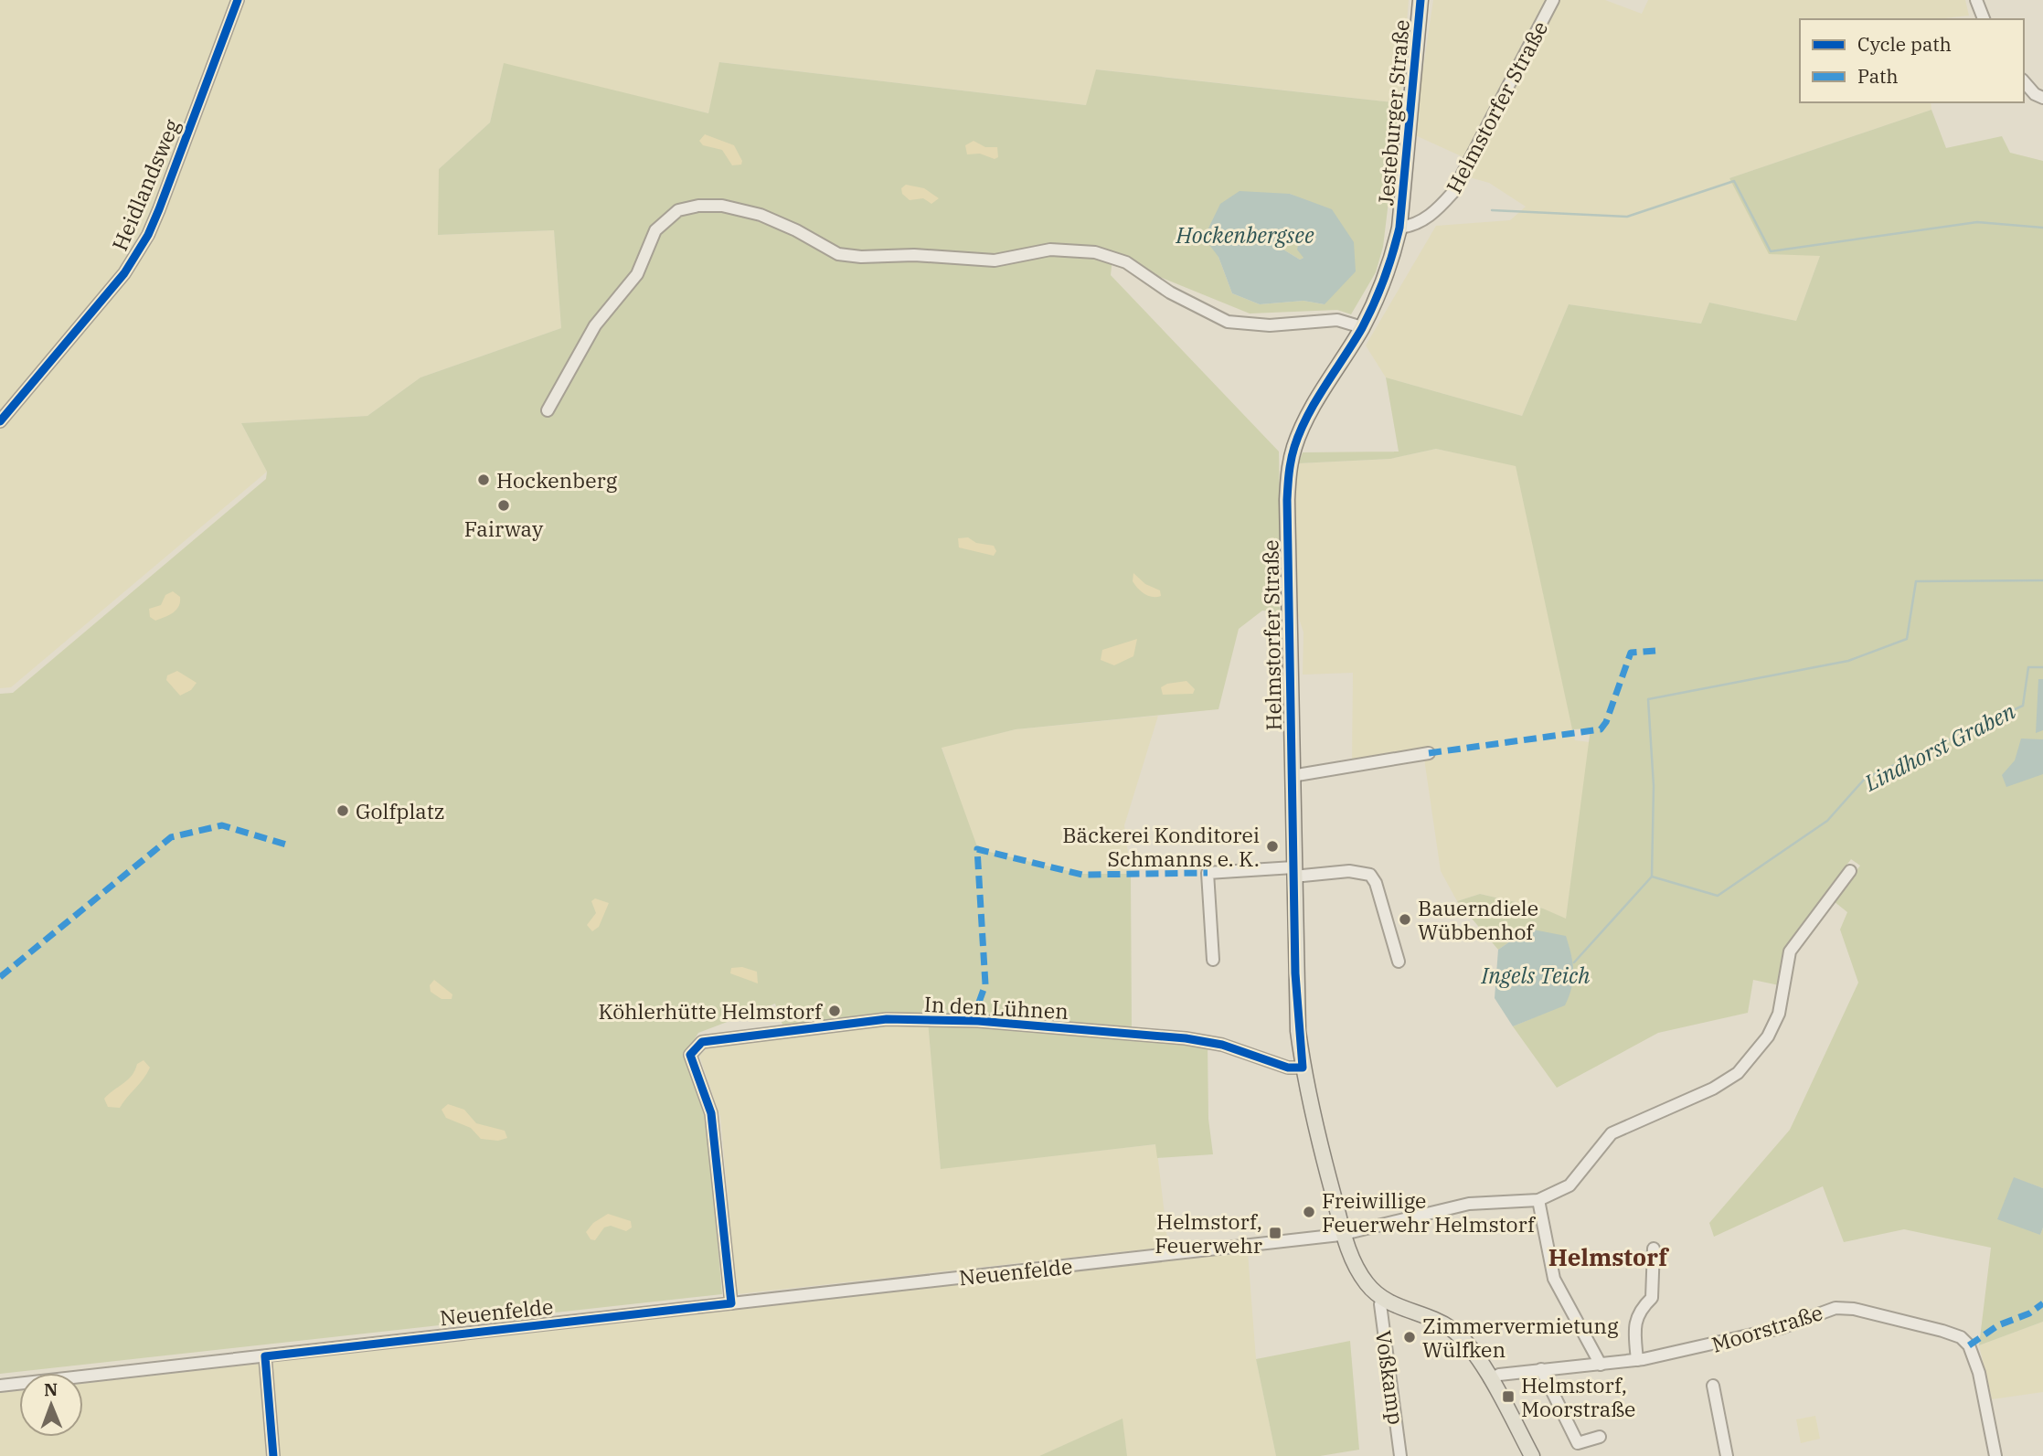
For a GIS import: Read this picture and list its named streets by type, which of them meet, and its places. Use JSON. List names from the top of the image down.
{
  "streets": {
    "main road": ["Helmstorfer Straße", "Jesteburger Straße"],
    "street": [
      "Heidlandsweg",
      "In den Lühnen",
      "Neuenfelde",
      "Moorstraße",
      "Voßkamp"
    ]
  },
  "crossings": [
    ["Helmstorfer Straße", "Jesteburger Straße"],
    ["Helmstorfer Straße", "In den Lühnen"],
    ["Helmstorfer Straße", "Neuenfelde"],
    ["Helmstorfer Straße", "Moorstraße"],
    ["Helmstorfer Straße", "Voßkamp"],
    ["In den Lühnen", "Neuenfelde"]
  ],
  "districts": ["Helmstorf"],
  "water": ["Hockenbergsee", "Lindhorst Graben", "Ingels Teich"],
  "places": {
    "other": [
      "Hockenberg",
      "Fairway",
      "Golfplatz",
      "Bäckerei Konditorei Schmanns e. K.",
      "Bauerndiele Wübbenhof",
      "Köhlerhütte Helmstorf",
      "Freiwillige Feuerwehr Helmstorf",
      "Zimmervermietung Wülfken"
    ],
    "transit": ["Helmstorf, Feuerwehr", "Helmstorf, Moorstraße"]
  },
  "legend": ["Cycle path", "Path"],
  "north": "top"
}
